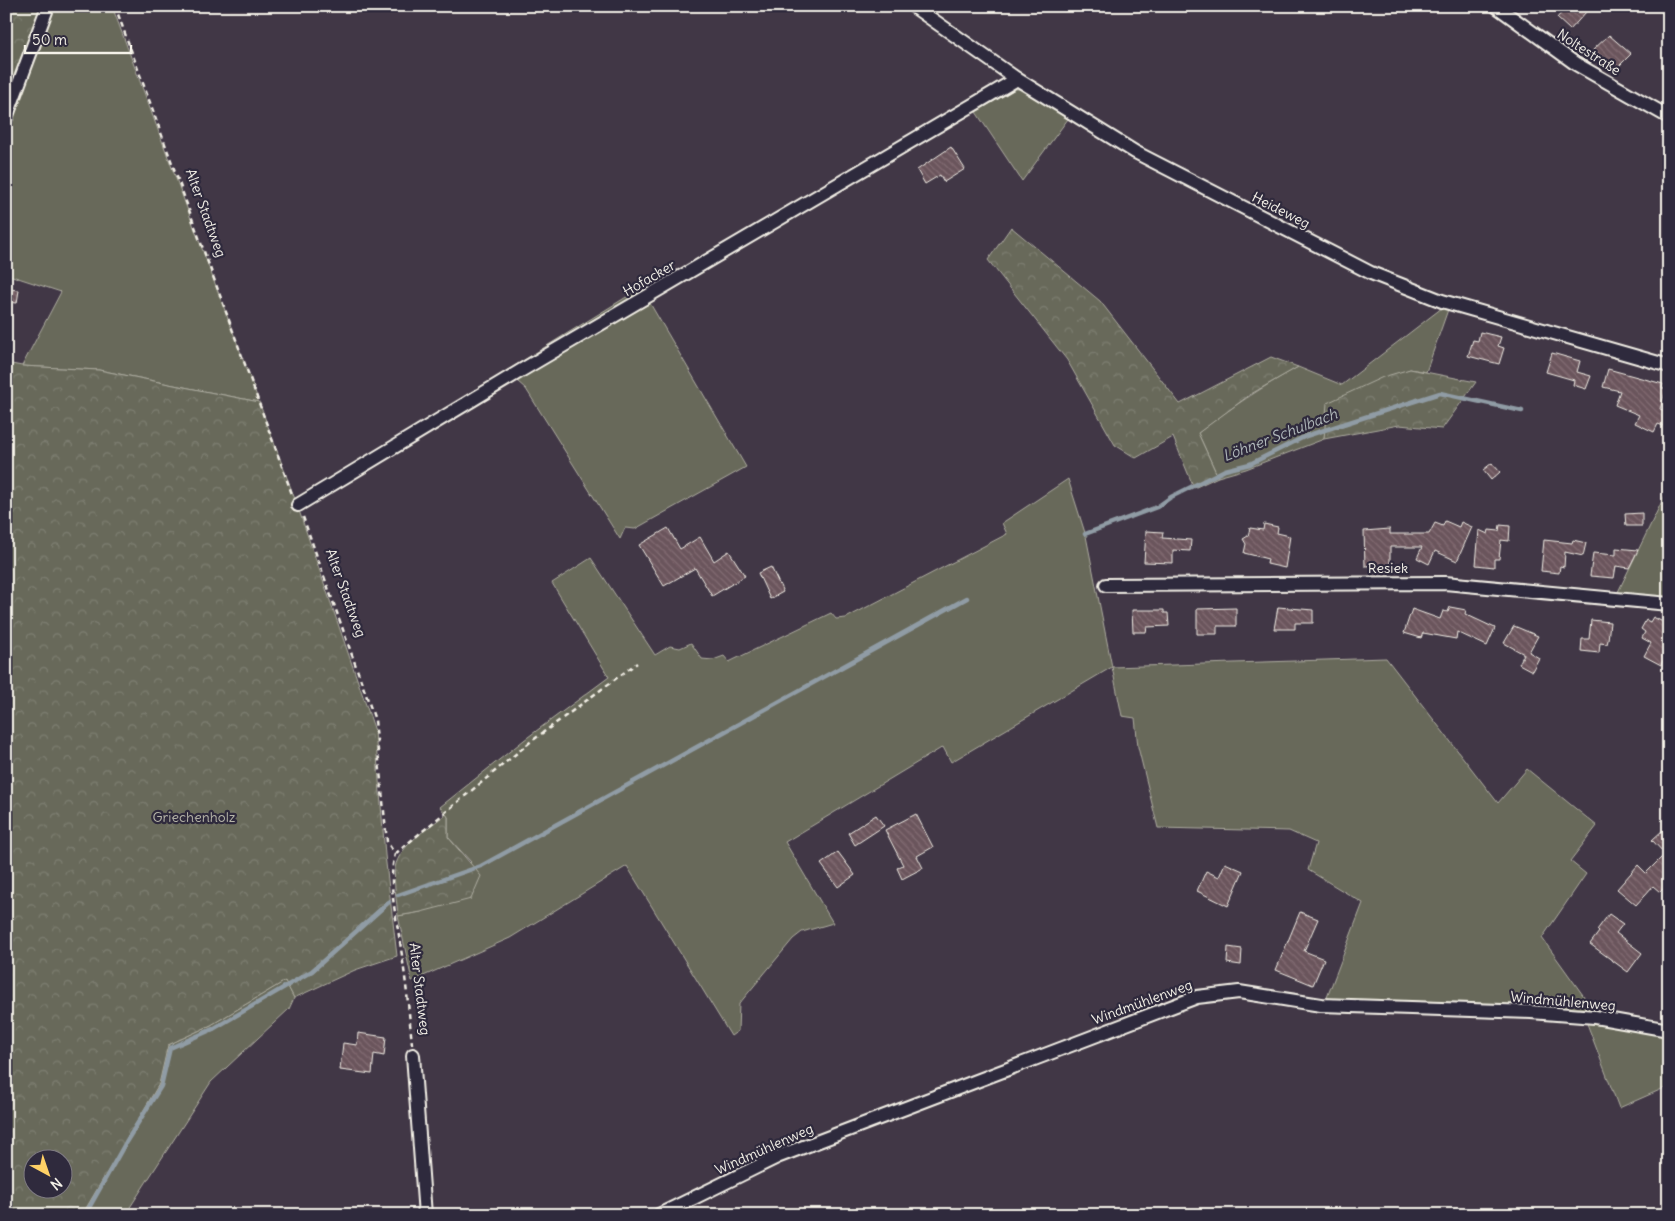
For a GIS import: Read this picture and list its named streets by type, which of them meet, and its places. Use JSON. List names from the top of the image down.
{
  "streets": {
    "street": [
      "Noltestraße",
      "Heideweg",
      "Alter Stadtweg",
      "Hofacker",
      "Resiek",
      "Windmühlenweg"
    ]
  },
  "crossings": [
    ["Heideweg", "Hofacker"],
    ["Alter Stadtweg", "Hofacker"]
  ],
  "water": ["Löhner Schulbach"],
  "parks": ["Griechenholz"],
  "scale_bar": "50 m",
  "north": "bottom right"
}
